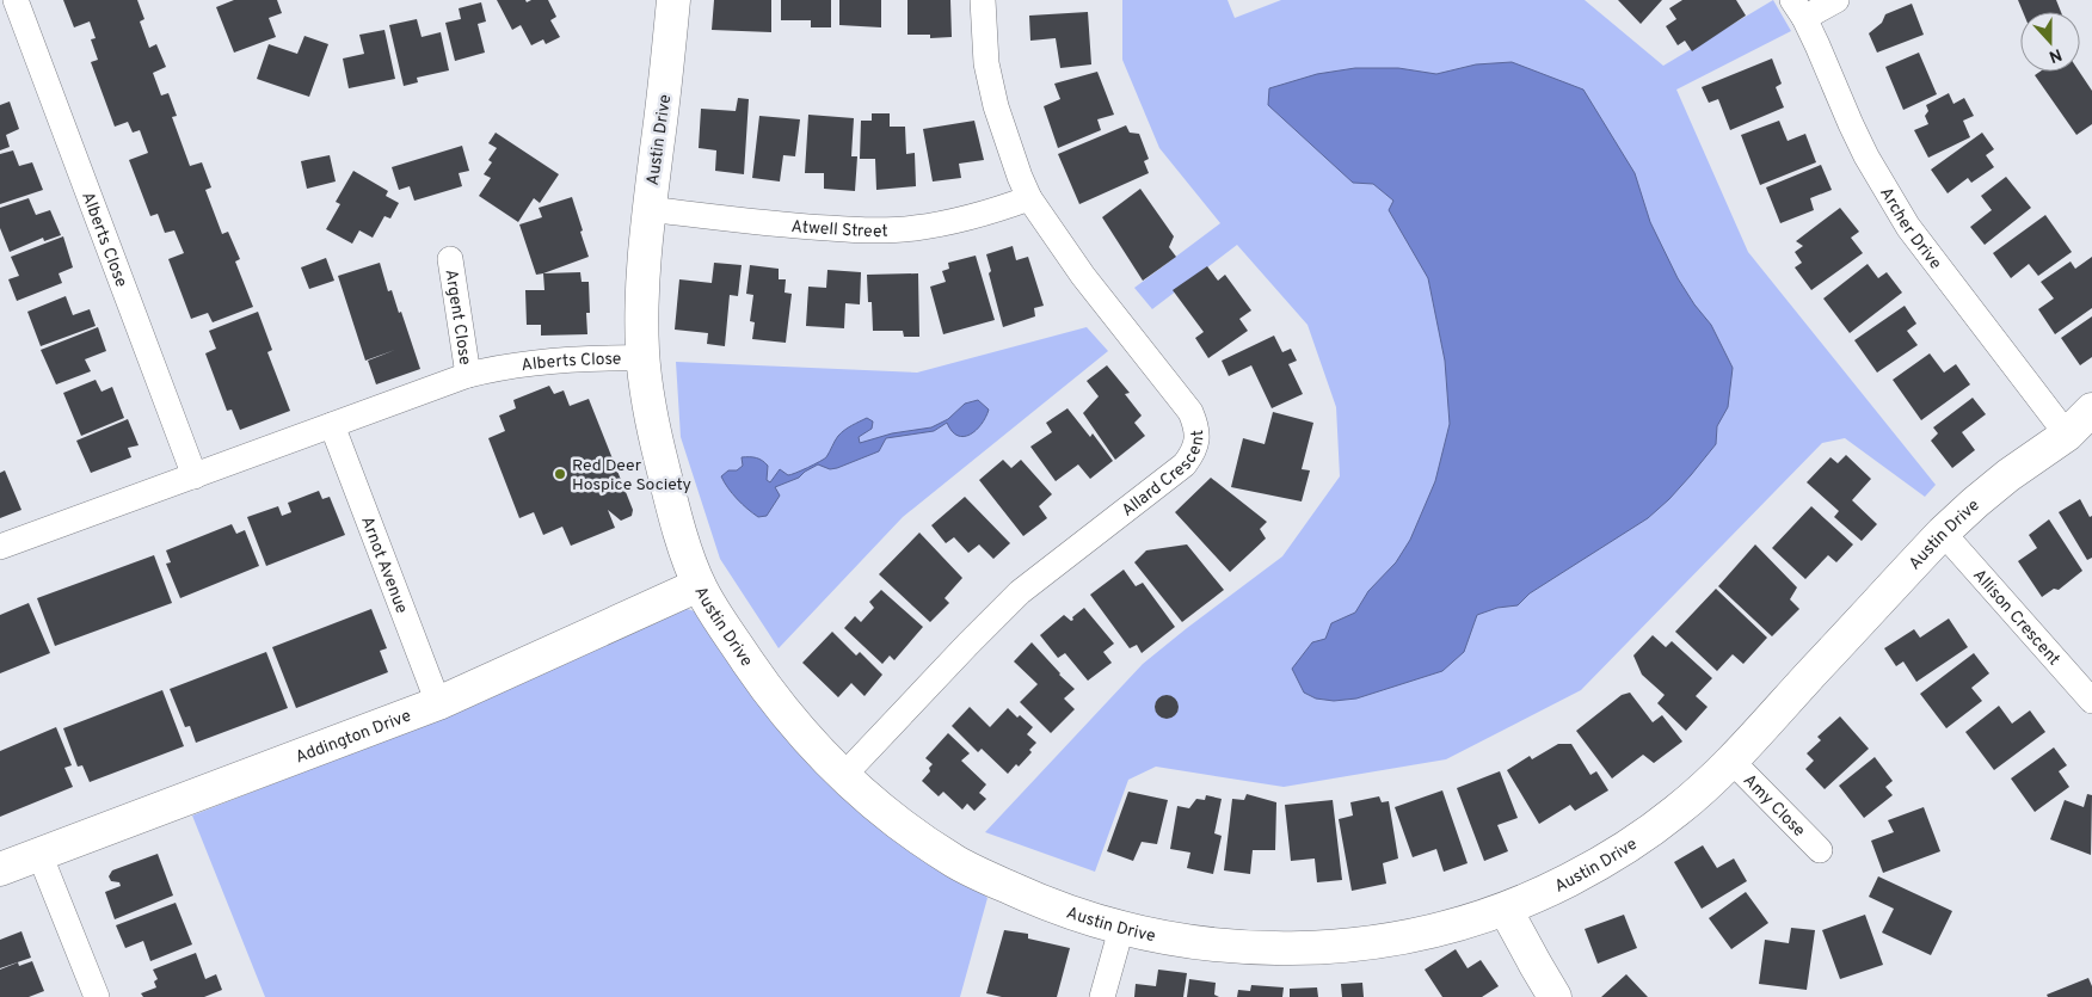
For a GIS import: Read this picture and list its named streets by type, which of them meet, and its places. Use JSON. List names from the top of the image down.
{
  "streets": {
    "street": [
      "Austin Drive",
      "Atwell Street",
      "Archer Drive",
      "Alberts Close",
      "Argent Close",
      "Allard Crescent",
      "Arnot Avenue",
      "Allison Crescent",
      "Addington Drive",
      "Amy Close"
    ]
  },
  "crossings": [
    ["Austin Drive", "Atwell Street"],
    ["Austin Drive", "Archer Drive"],
    ["Austin Drive", "Alberts Close"],
    ["Austin Drive", "Allard Crescent"],
    ["Austin Drive", "Allison Crescent"],
    ["Austin Drive", "Addington Drive"],
    ["Austin Drive", "Amy Close"],
    ["Atwell Street", "Allard Crescent"],
    ["Alberts Close", "Argent Close"],
    ["Alberts Close", "Arnot Avenue"],
    ["Arnot Avenue", "Addington Drive"]
  ],
  "places": ["Red Deer Hospice Society"],
  "north": "bottom"
}
